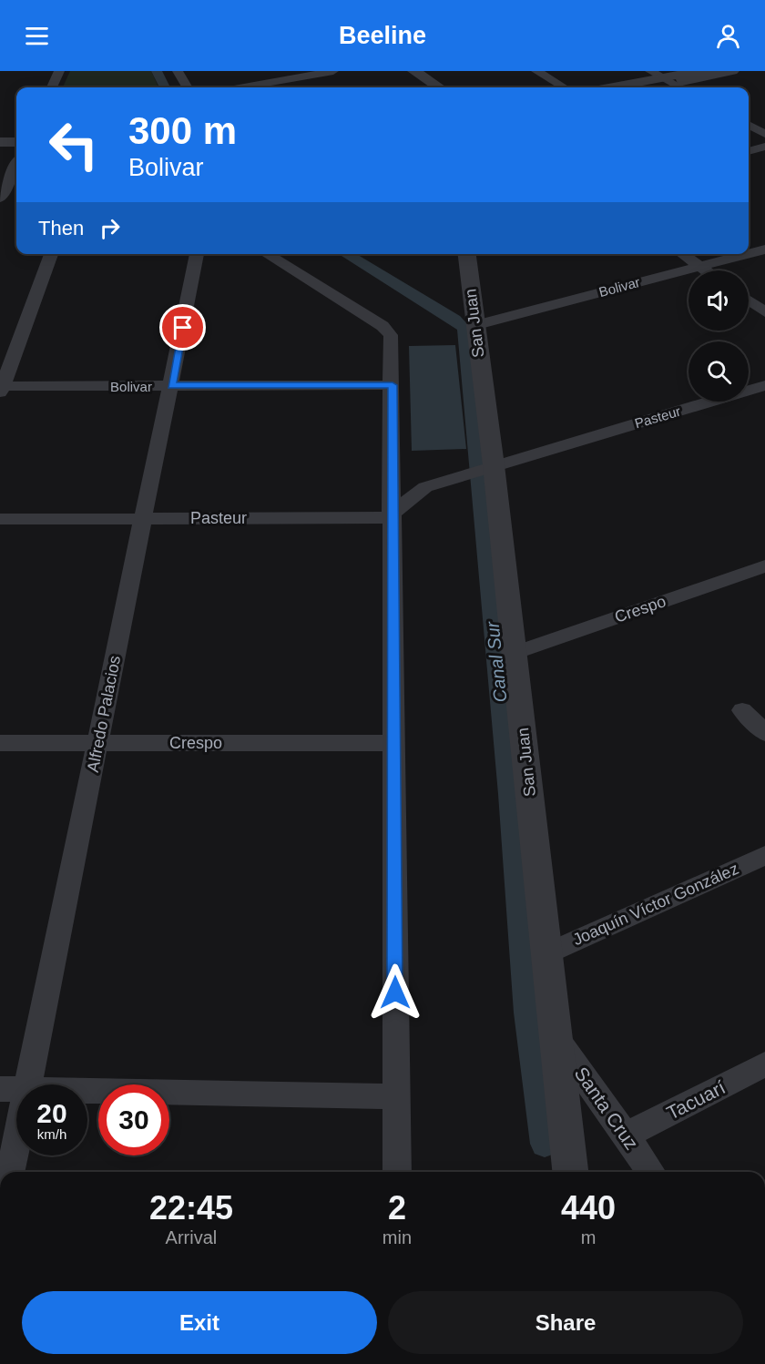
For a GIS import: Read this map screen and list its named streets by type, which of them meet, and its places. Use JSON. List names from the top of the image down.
{
  "streets": {
    "street": [
      "Bolivar",
      "San Juan",
      "Pasteur",
      "Crespo",
      "Alfredo Palacios",
      "Joaquín Víctor González",
      "Tacuarí",
      "Santa Cruz"
    ]
  },
  "crossings": [
    ["Bolivar", "San Juan"],
    ["Bolivar", "Alfredo Palacios"],
    ["San Juan", "Pasteur"],
    ["San Juan", "Crespo"],
    ["San Juan", "Joaquín Víctor González"],
    ["San Juan", "Santa Cruz"],
    ["Pasteur", "Alfredo Palacios"],
    ["Crespo", "Alfredo Palacios"],
    ["Tacuarí", "Santa Cruz"]
  ],
  "water": ["Canal Sur"],
  "page": {
    "header": "Beeline",
    "turn": ["300 m", "Bolivar"],
    "then": "Then",
    "speed": "20 km/h",
    "limit": "30",
    "eta": [
      "22:45",
      "Arrival",
      "2",
      "min",
      "440",
      "m"
    ],
    "buttons": ["Exit", "Share"]
  }
}
